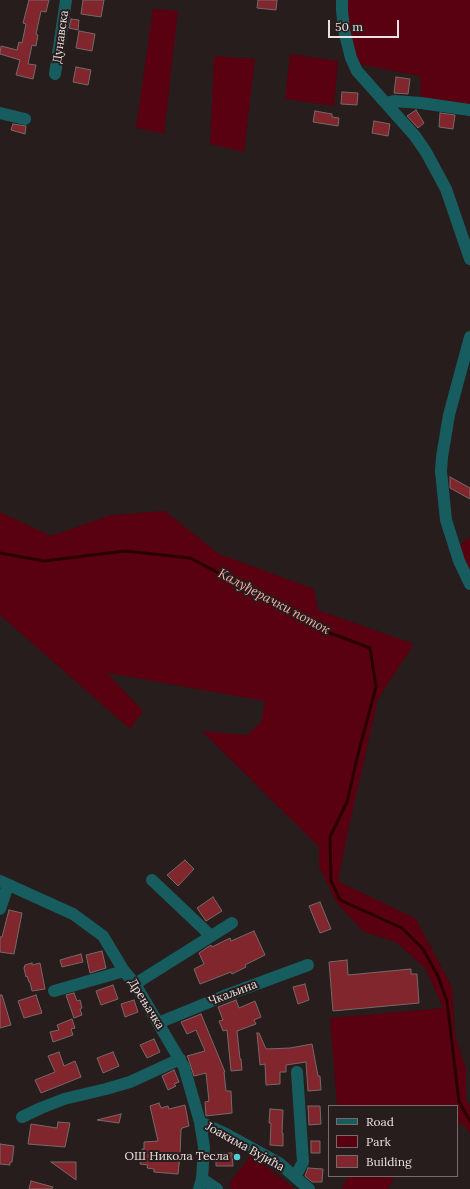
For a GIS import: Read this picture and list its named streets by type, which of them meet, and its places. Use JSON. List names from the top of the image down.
{
  "streets": {
    "street": [
      "Дунавска",
      "Чкаљина",
      "Дрењачка",
      "Јоакима Вујића"
    ]
  },
  "crossings": [
    ["Чкаљина", "Дрењачка"],
    ["Дрењачка", "Јоакима Вујића"]
  ],
  "water": ["Калуђерачки поток"],
  "places": ["ОШ Никола Тесла"],
  "legend": ["Road", "Park", "Building"],
  "scale_bar": "50 m"
}
